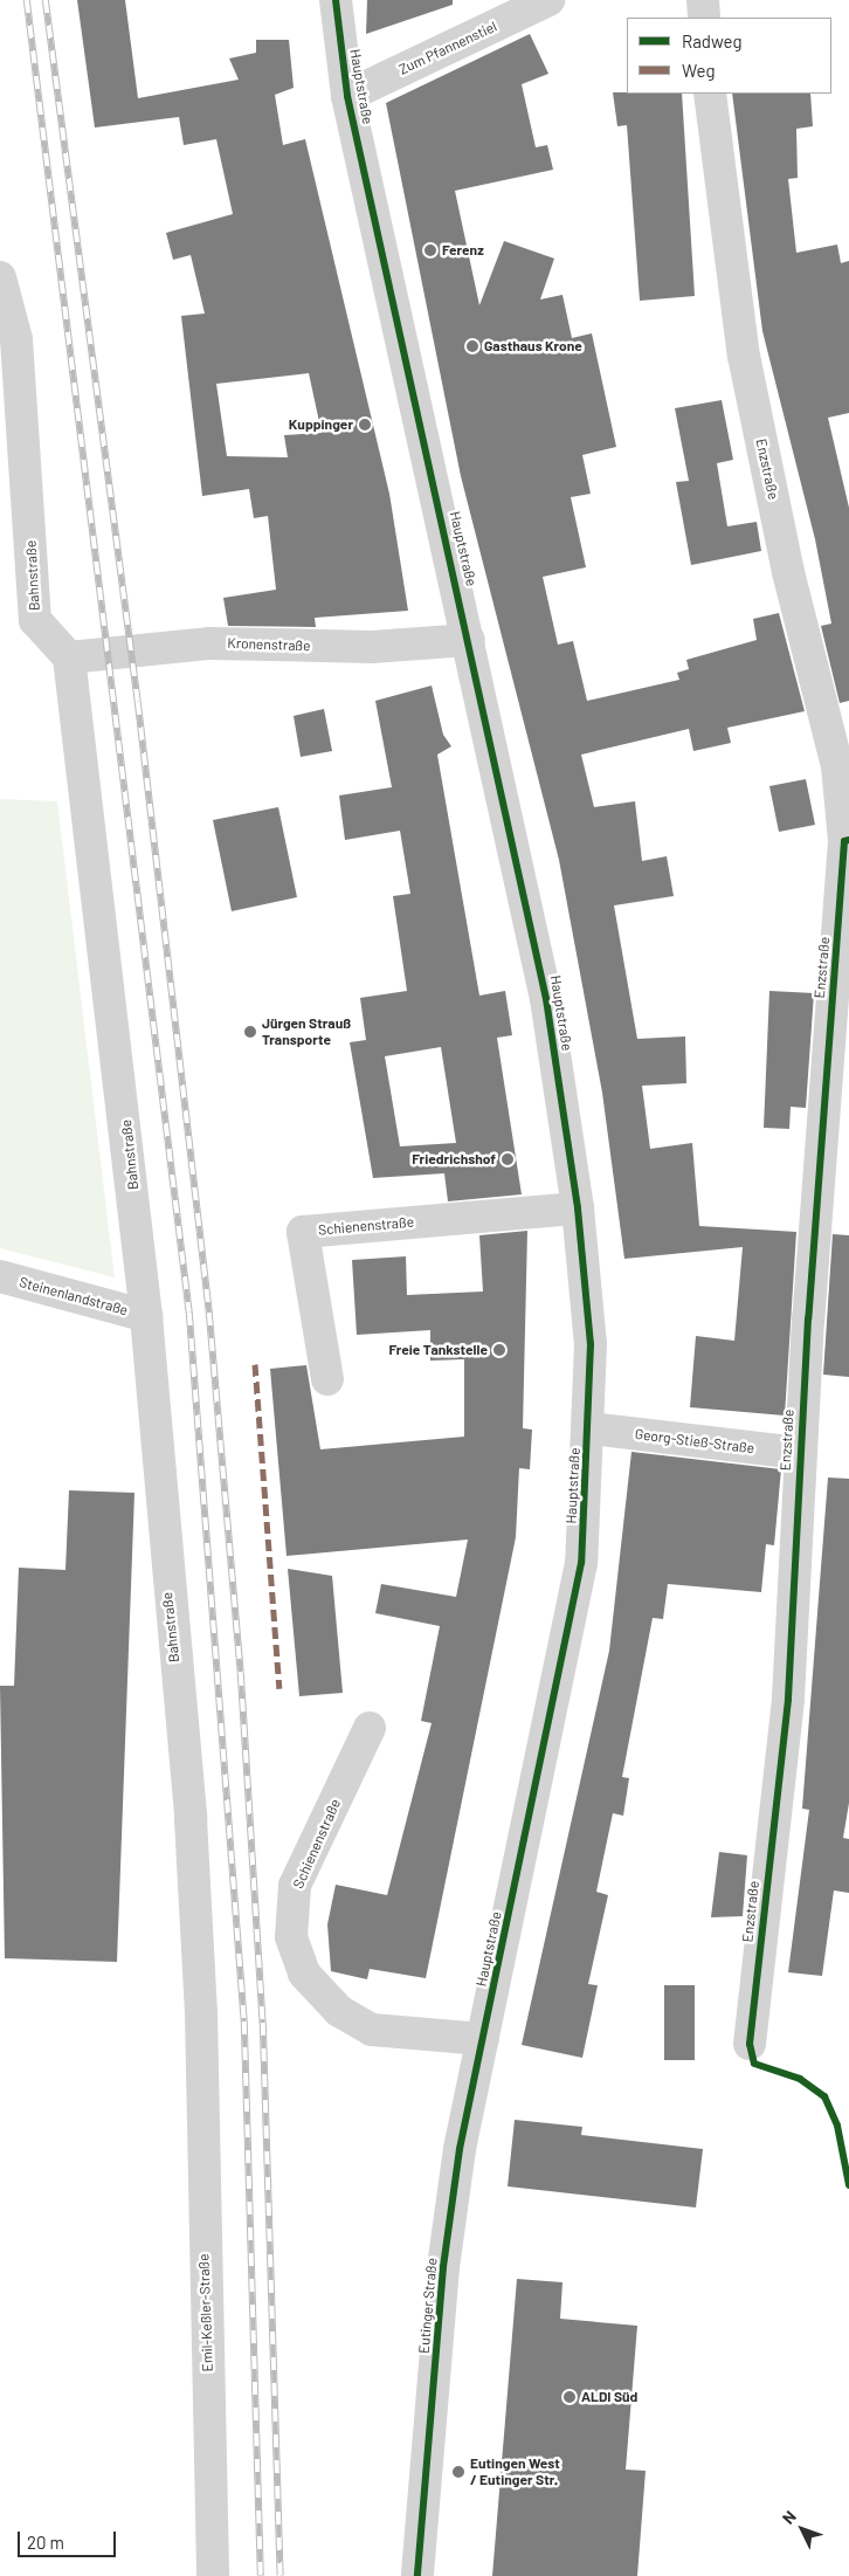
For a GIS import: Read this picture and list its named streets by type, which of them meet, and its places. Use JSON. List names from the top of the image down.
{
  "streets": {
    "street": [
      "Zum Pfannenstiel",
      "Hauptstraße",
      "Enzstraße",
      "Bahnstraße",
      "Kronenstraße",
      "Schienenstraße",
      "Steinenlandstraße",
      "Georg-Stieß-Straße",
      "Eutinger Straße",
      "Emil-Keßler-Straße"
    ]
  },
  "crossings": [
    ["Zum Pfannenstiel", "Hauptstraße"],
    ["Hauptstraße", "Kronenstraße"],
    ["Hauptstraße", "Schienenstraße"],
    ["Hauptstraße", "Georg-Stieß-Straße"],
    ["Hauptstraße", "Eutinger Straße"],
    ["Enzstraße", "Georg-Stieß-Straße"],
    ["Bahnstraße", "Kronenstraße"],
    ["Bahnstraße", "Steinenlandstraße"],
    ["Bahnstraße", "Emil-Keßler-Straße"],
    ["Schienenstraße", "Eutinger Straße"]
  ],
  "places": [
    "Ferenz",
    "Gasthaus Krone",
    "Kuppinger",
    "Jürgen Strauß Transporte",
    "Friedrichshof",
    "Freie Tankstelle",
    "ALDI Süd",
    "Eutingen West / Eutinger Str."
  ],
  "legend": ["Radweg", "Weg"],
  "scale_bar": "20 m",
  "north": "top left"
}
